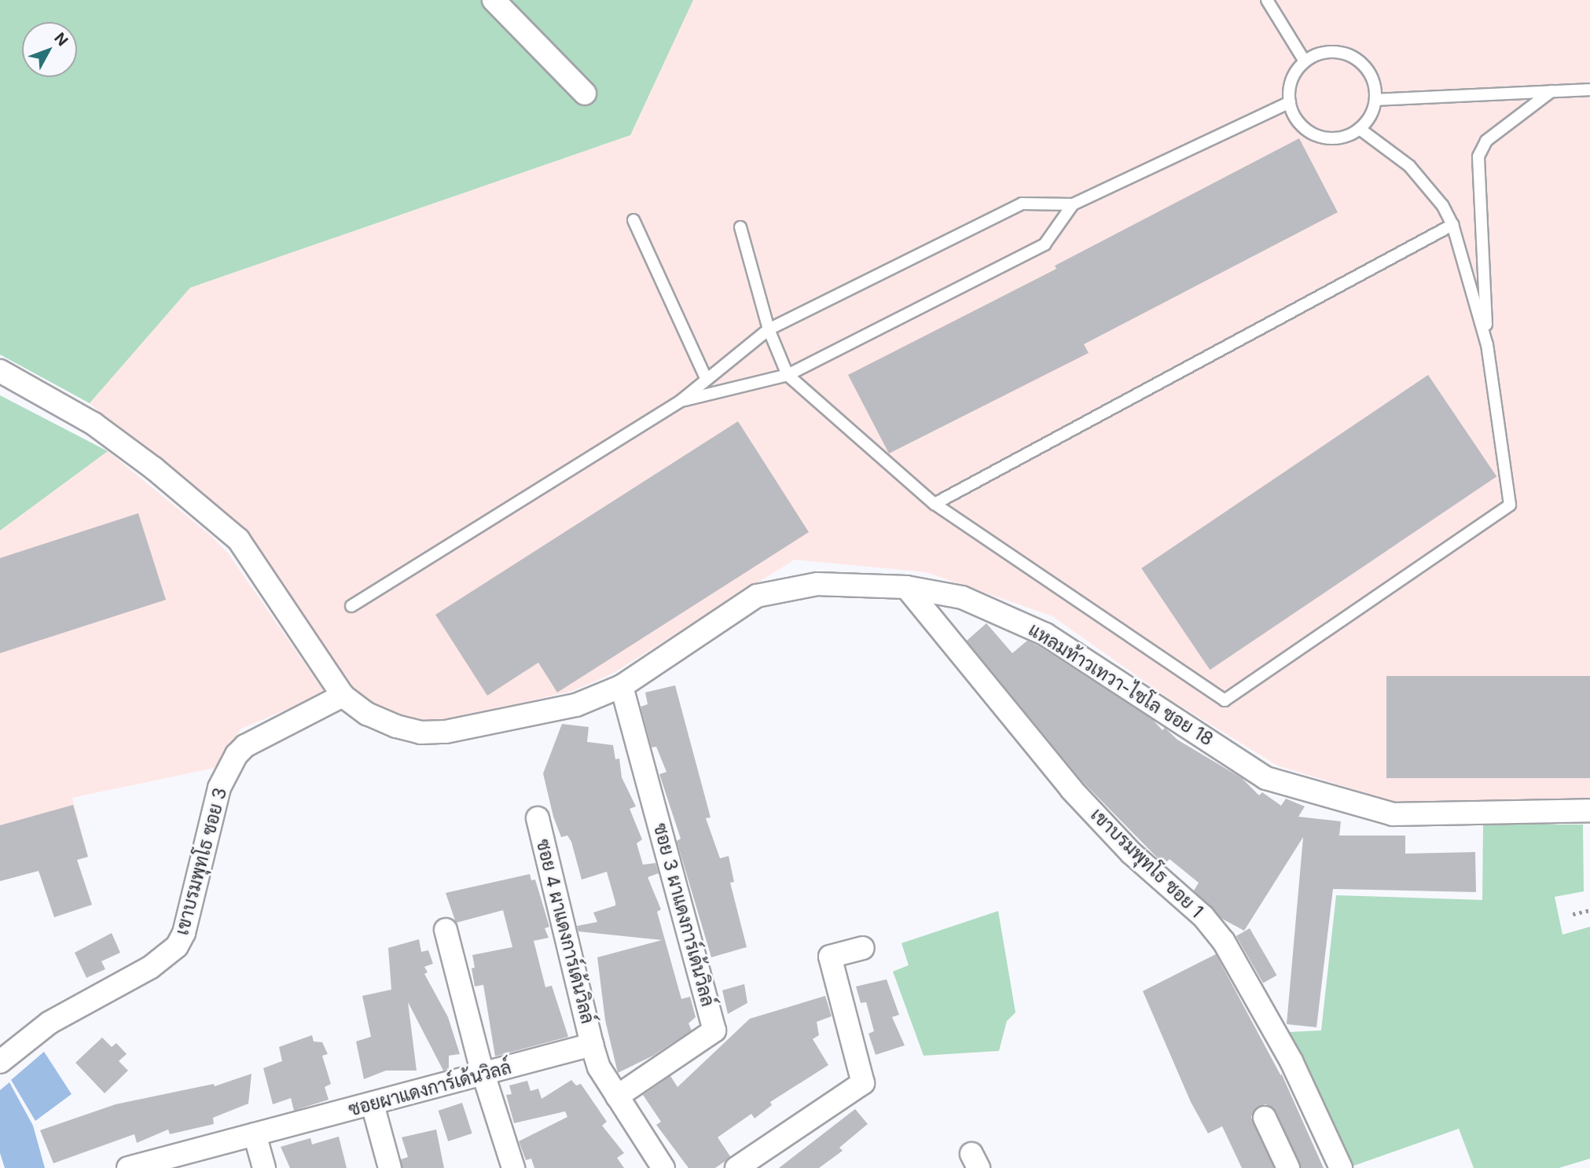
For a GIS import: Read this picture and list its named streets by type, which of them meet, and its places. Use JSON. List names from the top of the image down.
{
  "streets": {
    "street": [
      "แหลมท้าวเทวา-ไซโล ซอย 18",
      "เขาบรมพุทโธ ซอย 3",
      "เขาบรมพุทโธ ซอย 1",
      "ซอย 3 ผาแดงการ์เด้นวิลล์",
      "ซอย 4 ผาแดงการ์เด้นวิลล์",
      "ซอยผาแดงการ์เด้นวิลล์"
    ]
  },
  "crossings": [
    ["แหลมท้าวเทวา-ไซโล ซอย 18", "เขาบรมพุทโธ ซอย 3"],
    ["แหลมท้าวเทวา-ไซโล ซอย 18", "เขาบรมพุทโธ ซอย 1"],
    ["แหลมท้าวเทวา-ไซโล ซอย 18", "ซอย 3 ผาแดงการ์เด้นวิลล์"],
    ["ซอย 4 ผาแดงการ์เด้นวิลล์", "ซอยผาแดงการ์เด้นวิลล์"]
  ],
  "north": "top right"
}
